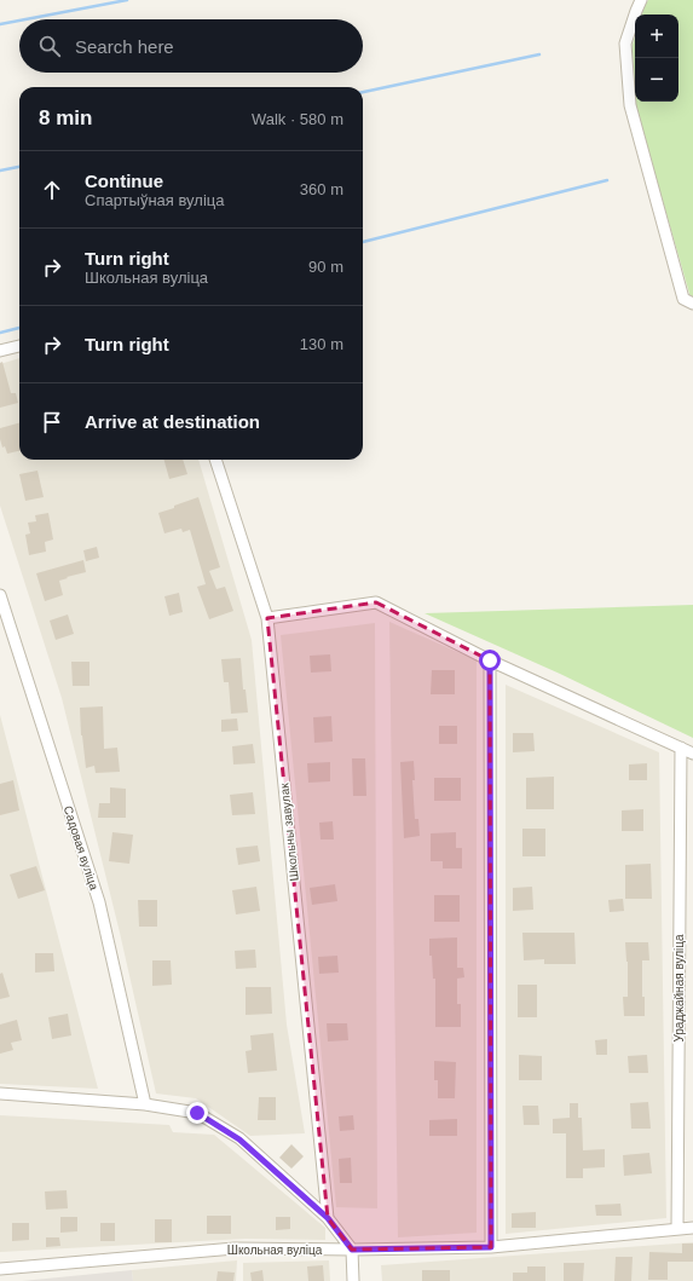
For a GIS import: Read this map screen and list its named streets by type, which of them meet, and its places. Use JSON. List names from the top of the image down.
{
  "streets": {
    "street": [
      "Школьны завулак",
      "Садовая вуліца",
      "Ураджайная вуліца",
      "Школьная вуліца"
    ]
  },
  "crossings": [
    ["Ураджайная вуліца", "Школьная вуліца"]
  ],
  "page": {
    "map_buttons": ["+", "−"],
    "search": "Search here",
    "heading": ["8 min", "Walk · 580 m"],
    "list": [
      ["Continue", "Спартыўная вуліца", "360 m"],
      ["Turn right", "Школьная вуліца", "90 m"],
      ["Turn right", "130 m"],
      "Arrive at destination"
    ]
  }
}
